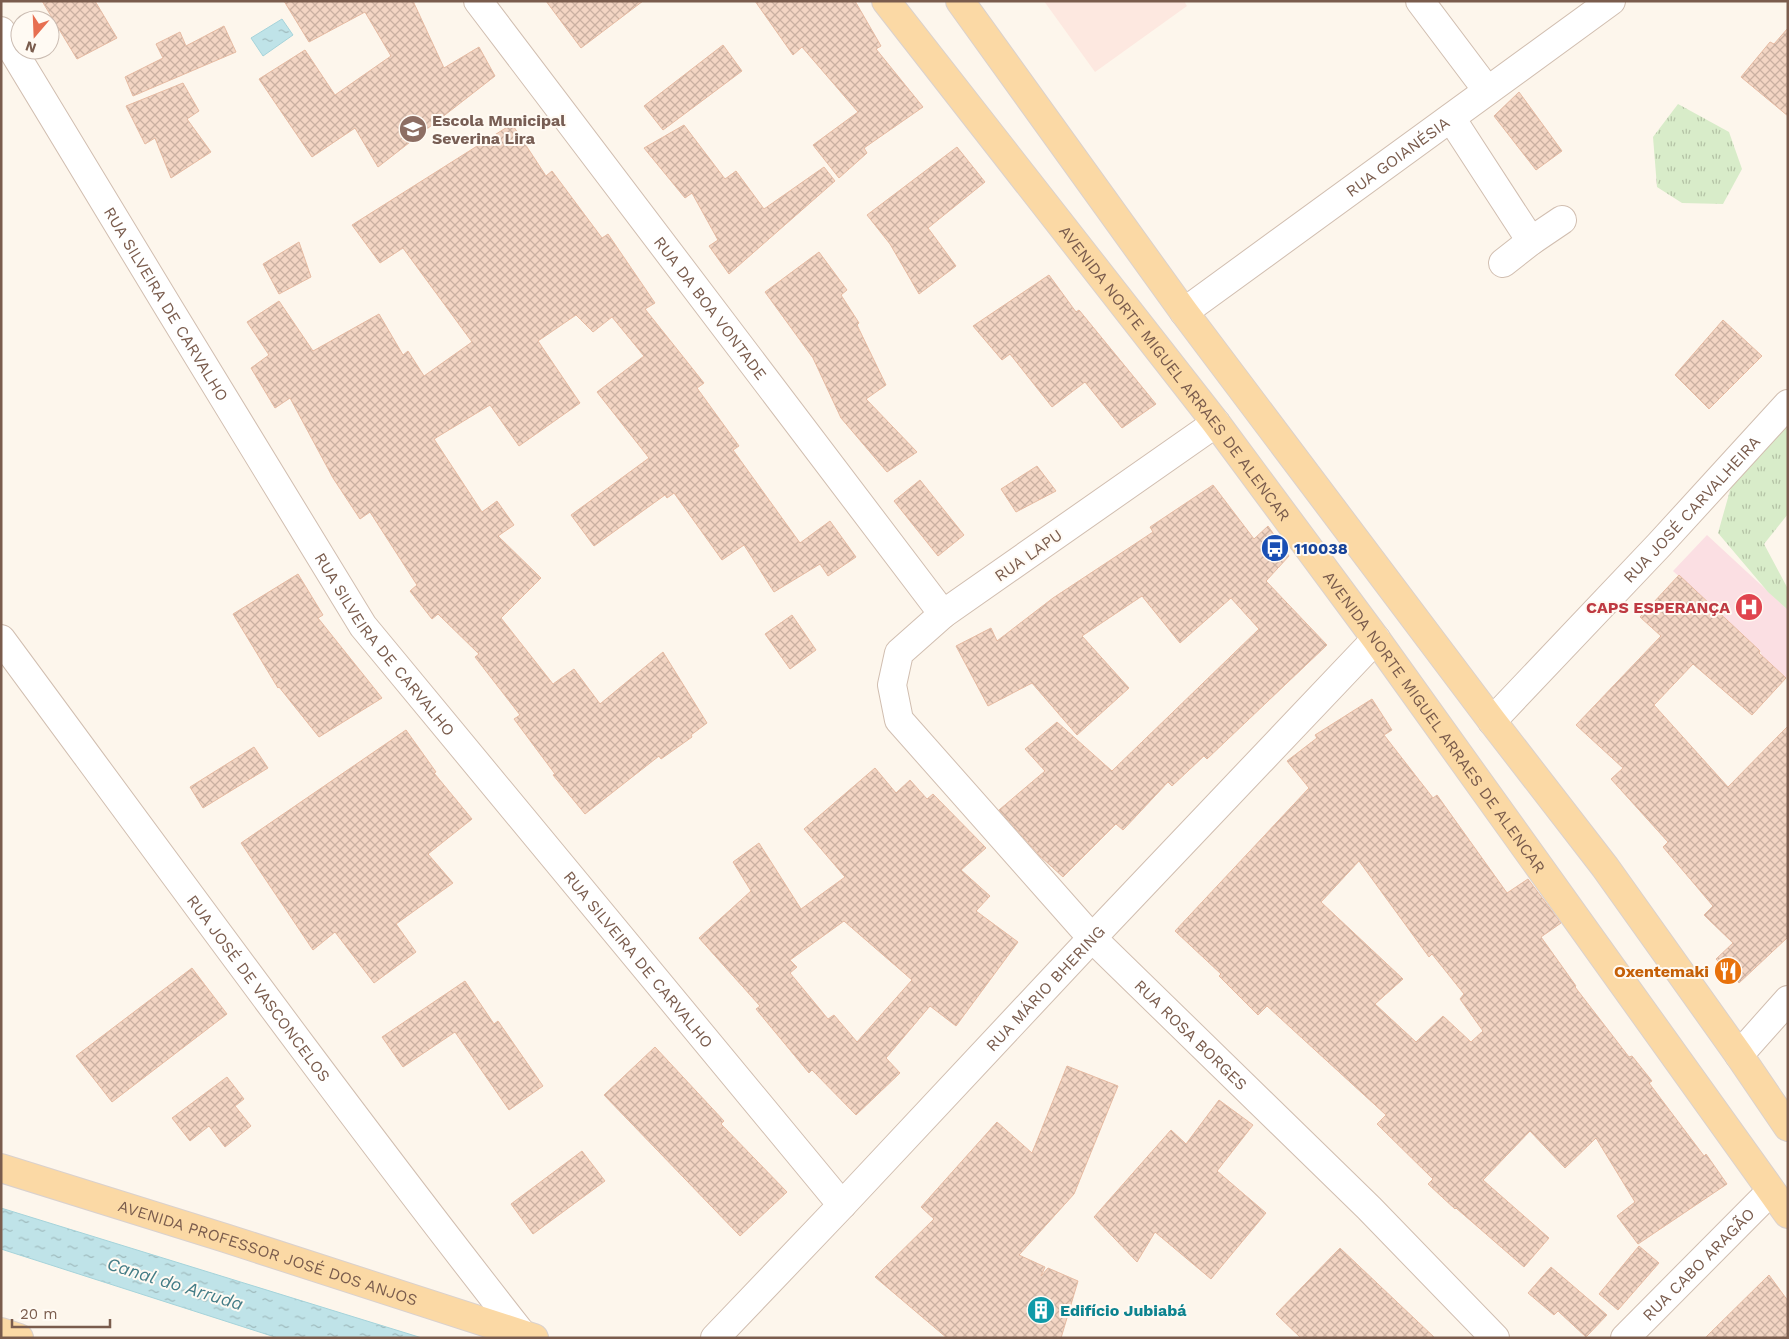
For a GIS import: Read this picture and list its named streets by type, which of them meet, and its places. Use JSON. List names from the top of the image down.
{
  "streets": {
    "main road": ["AVENIDA NORTE MIGUEL ARRAES DE ALENCAR", "AVENIDA PROFESSOR JOSÉ DOS ANJOS"],
    "street": [
      "RUA GOIANÉSIA",
      "RUA SILVEIRA DE CARVALHO",
      "RUA DA BOA VONTADE",
      "RUA JOSÉ CARVALHEIRA",
      "RUA LAPU",
      "RUA JOSÉ DE VASCONCELOS",
      "RUA MÁRIO BHERING",
      "RUA ROSA BORGES",
      "RUA CABO ARAGÃO"
    ]
  },
  "crossings": [
    ["RUA SILVEIRA DE CARVALHO", "RUA MÁRIO BHERING"],
    ["RUA DA BOA VONTADE", "RUA LAPU"],
    ["AVENIDA NORTE MIGUEL ARRAES DE ALENCAR", "RUA LAPU"],
    ["AVENIDA NORTE MIGUEL ARRAES DE ALENCAR", "RUA MÁRIO BHERING"],
    ["AVENIDA NORTE MIGUEL ARRAES DE ALENCAR", "RUA CABO ARAGÃO"],
    ["RUA LAPU", "RUA ROSA BORGES"],
    ["RUA JOSÉ DE VASCONCELOS", "AVENIDA PROFESSOR JOSÉ DOS ANJOS"],
    ["RUA MÁRIO BHERING", "RUA ROSA BORGES"]
  ],
  "water": ["Canal do Arruda"],
  "places": {
    "school or university": ["Escola Municipal Severina Lira"],
    "bus stop": ["110038"],
    "hospital": ["CAPS ESPERANÇA"],
    "restaurant": ["Oxentemaki"],
    "building": ["Edifício Jubiabá"]
  },
  "scale_bar": "20 m",
  "north": "bottom"
}
